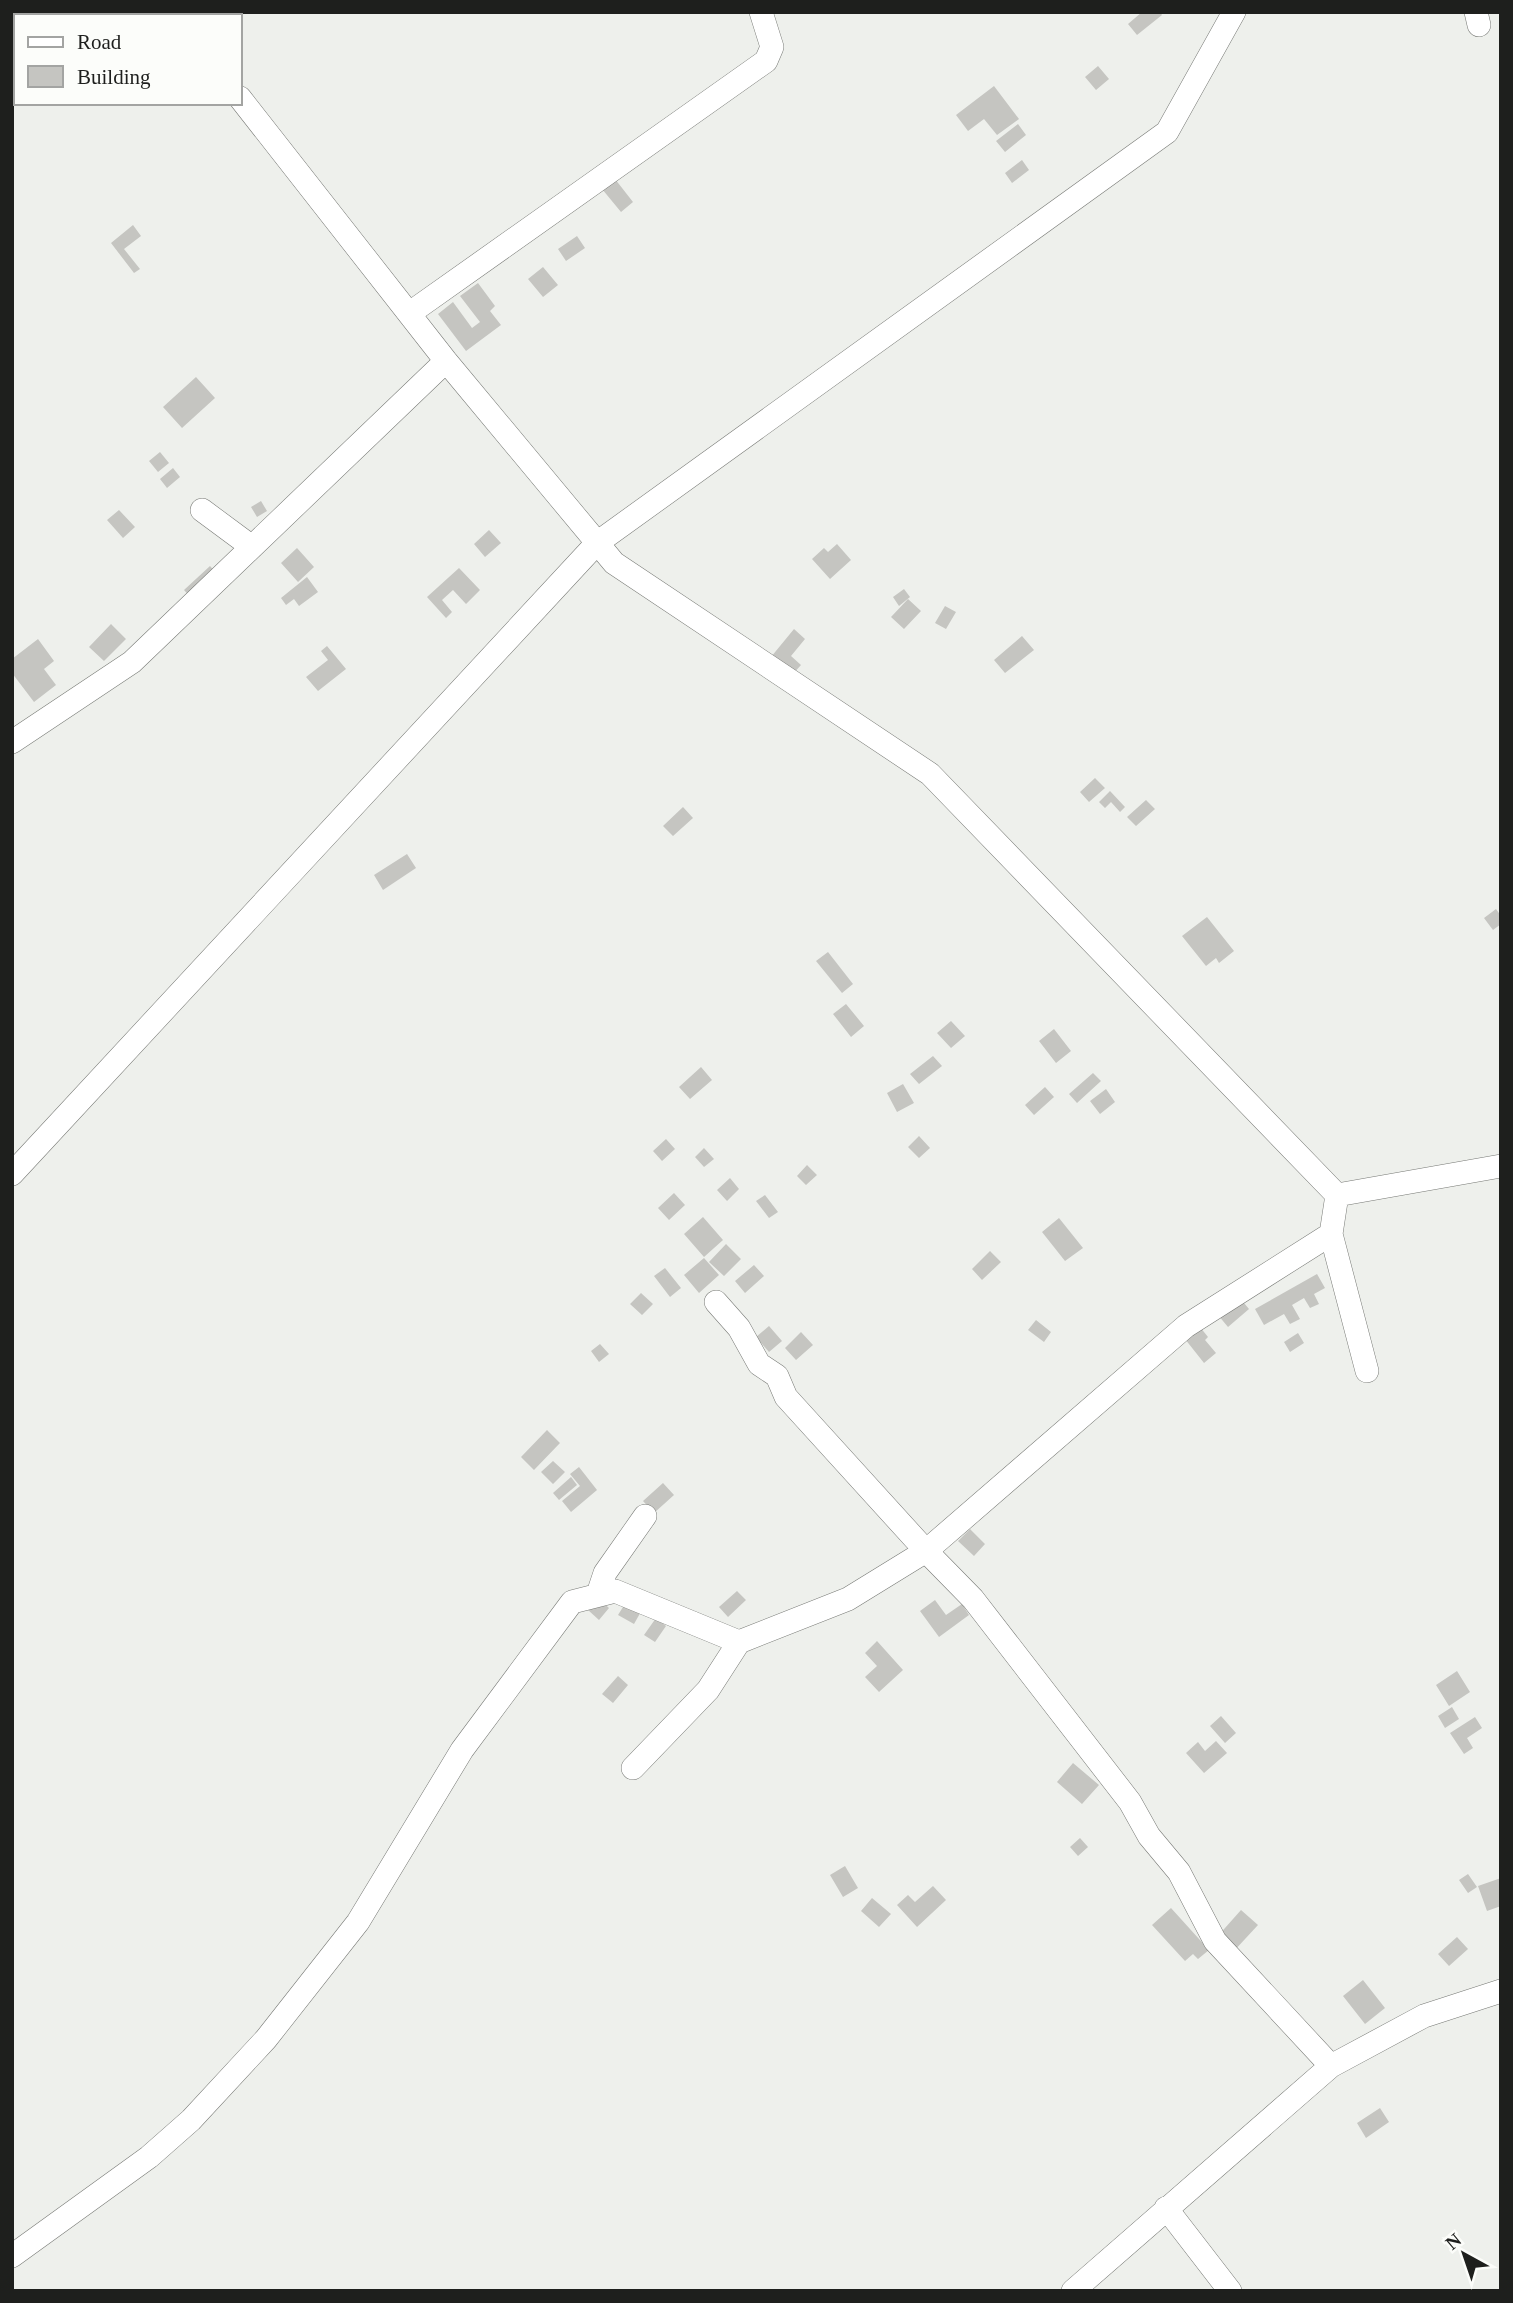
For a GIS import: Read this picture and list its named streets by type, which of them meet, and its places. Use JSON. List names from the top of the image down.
{
  "legend": ["Road", "Building"],
  "north": "top left"
}
